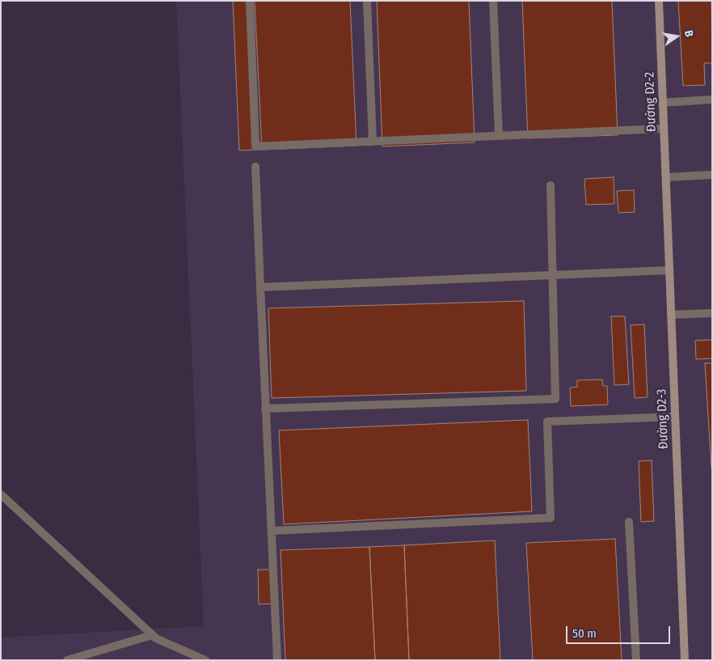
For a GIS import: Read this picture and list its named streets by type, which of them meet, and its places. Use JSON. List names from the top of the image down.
{
  "streets": {
    "main road": ["Đường D2-2", "Đường D2-3"]
  },
  "crossings": [
    ["Đường D2-2", "Đường D2-3"]
  ],
  "scale_bar": "50 m",
  "north": "right"
}
